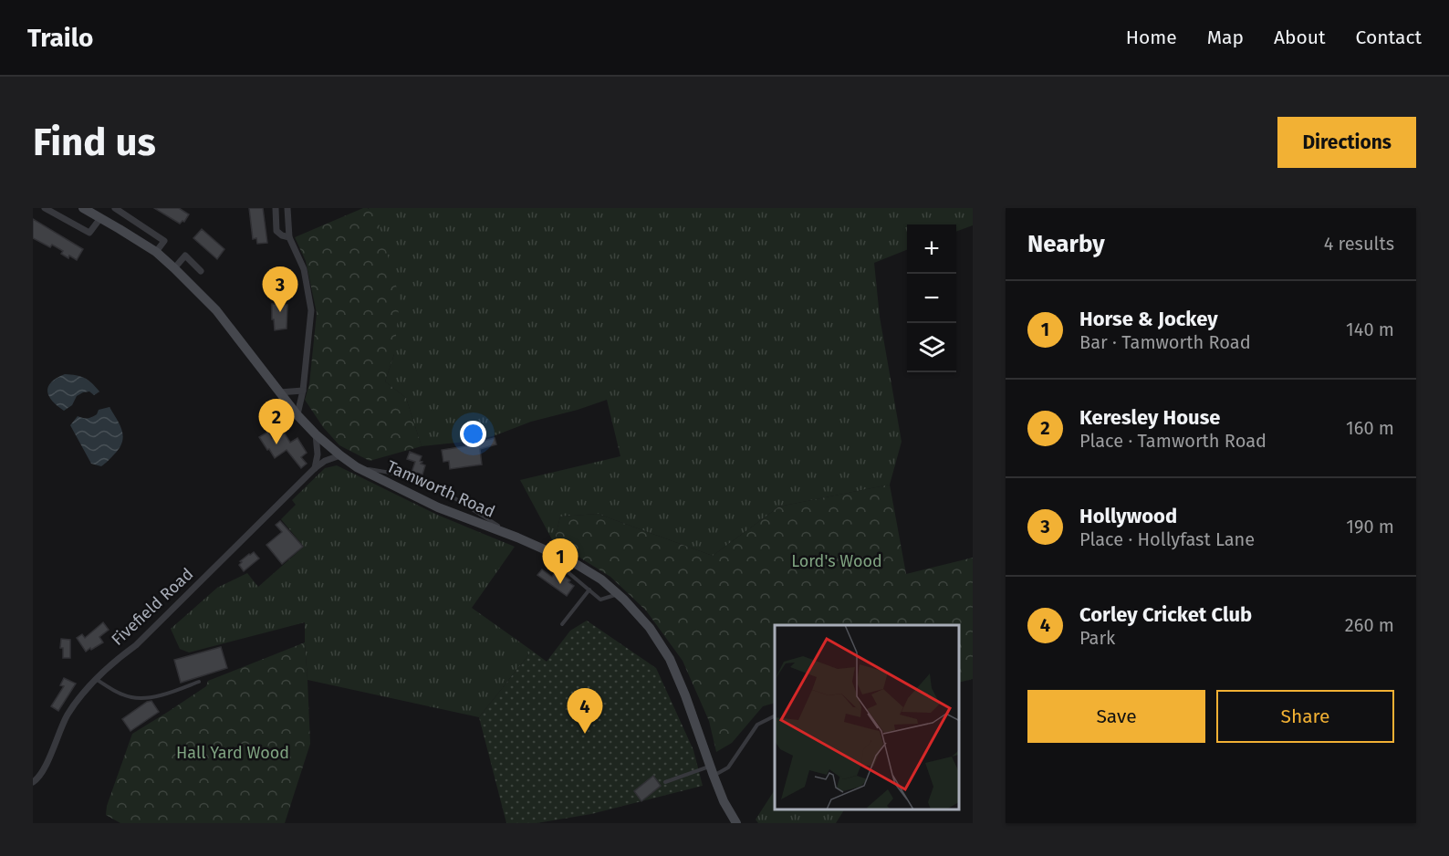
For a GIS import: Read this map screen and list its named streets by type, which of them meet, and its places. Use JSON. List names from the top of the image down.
{
  "streets": {
    "main road": ["Tamworth Road"],
    "street": ["Fivefield Road"]
  },
  "crossings": [
    ["Tamworth Road", "Fivefield Road"]
  ],
  "parks": ["Lord's Wood", "Hall Yard Wood"],
  "page": {
    "header": "Trailo",
    "nav": [
      "Home",
      "Map",
      "About",
      "Contact"
    ],
    "buttons": [
      "Directions",
      ["Save", "Share"]
    ],
    "title": "Find us",
    "heading": ["Nearby", "4 results"],
    "map_buttons": ["+", "−"],
    "pins": [
      "3",
      "2",
      "1",
      "4"
    ],
    "list": [
      {
        "mark": "1",
        "name": "Horse & Jockey",
        "note": "Bar · Tamworth Road",
        "value": "140 m"
      },
      {
        "mark": "2",
        "name": "Keresley House",
        "note": "Place · Tamworth Road",
        "value": "160 m"
      },
      {
        "mark": "3",
        "name": "Hollywood",
        "note": "Place · Hollyfast Lane",
        "value": "190 m"
      },
      {
        "mark": "4",
        "name": "Corley Cricket Club",
        "note": "Park",
        "value": "260 m"
      }
    ]
  }
}
